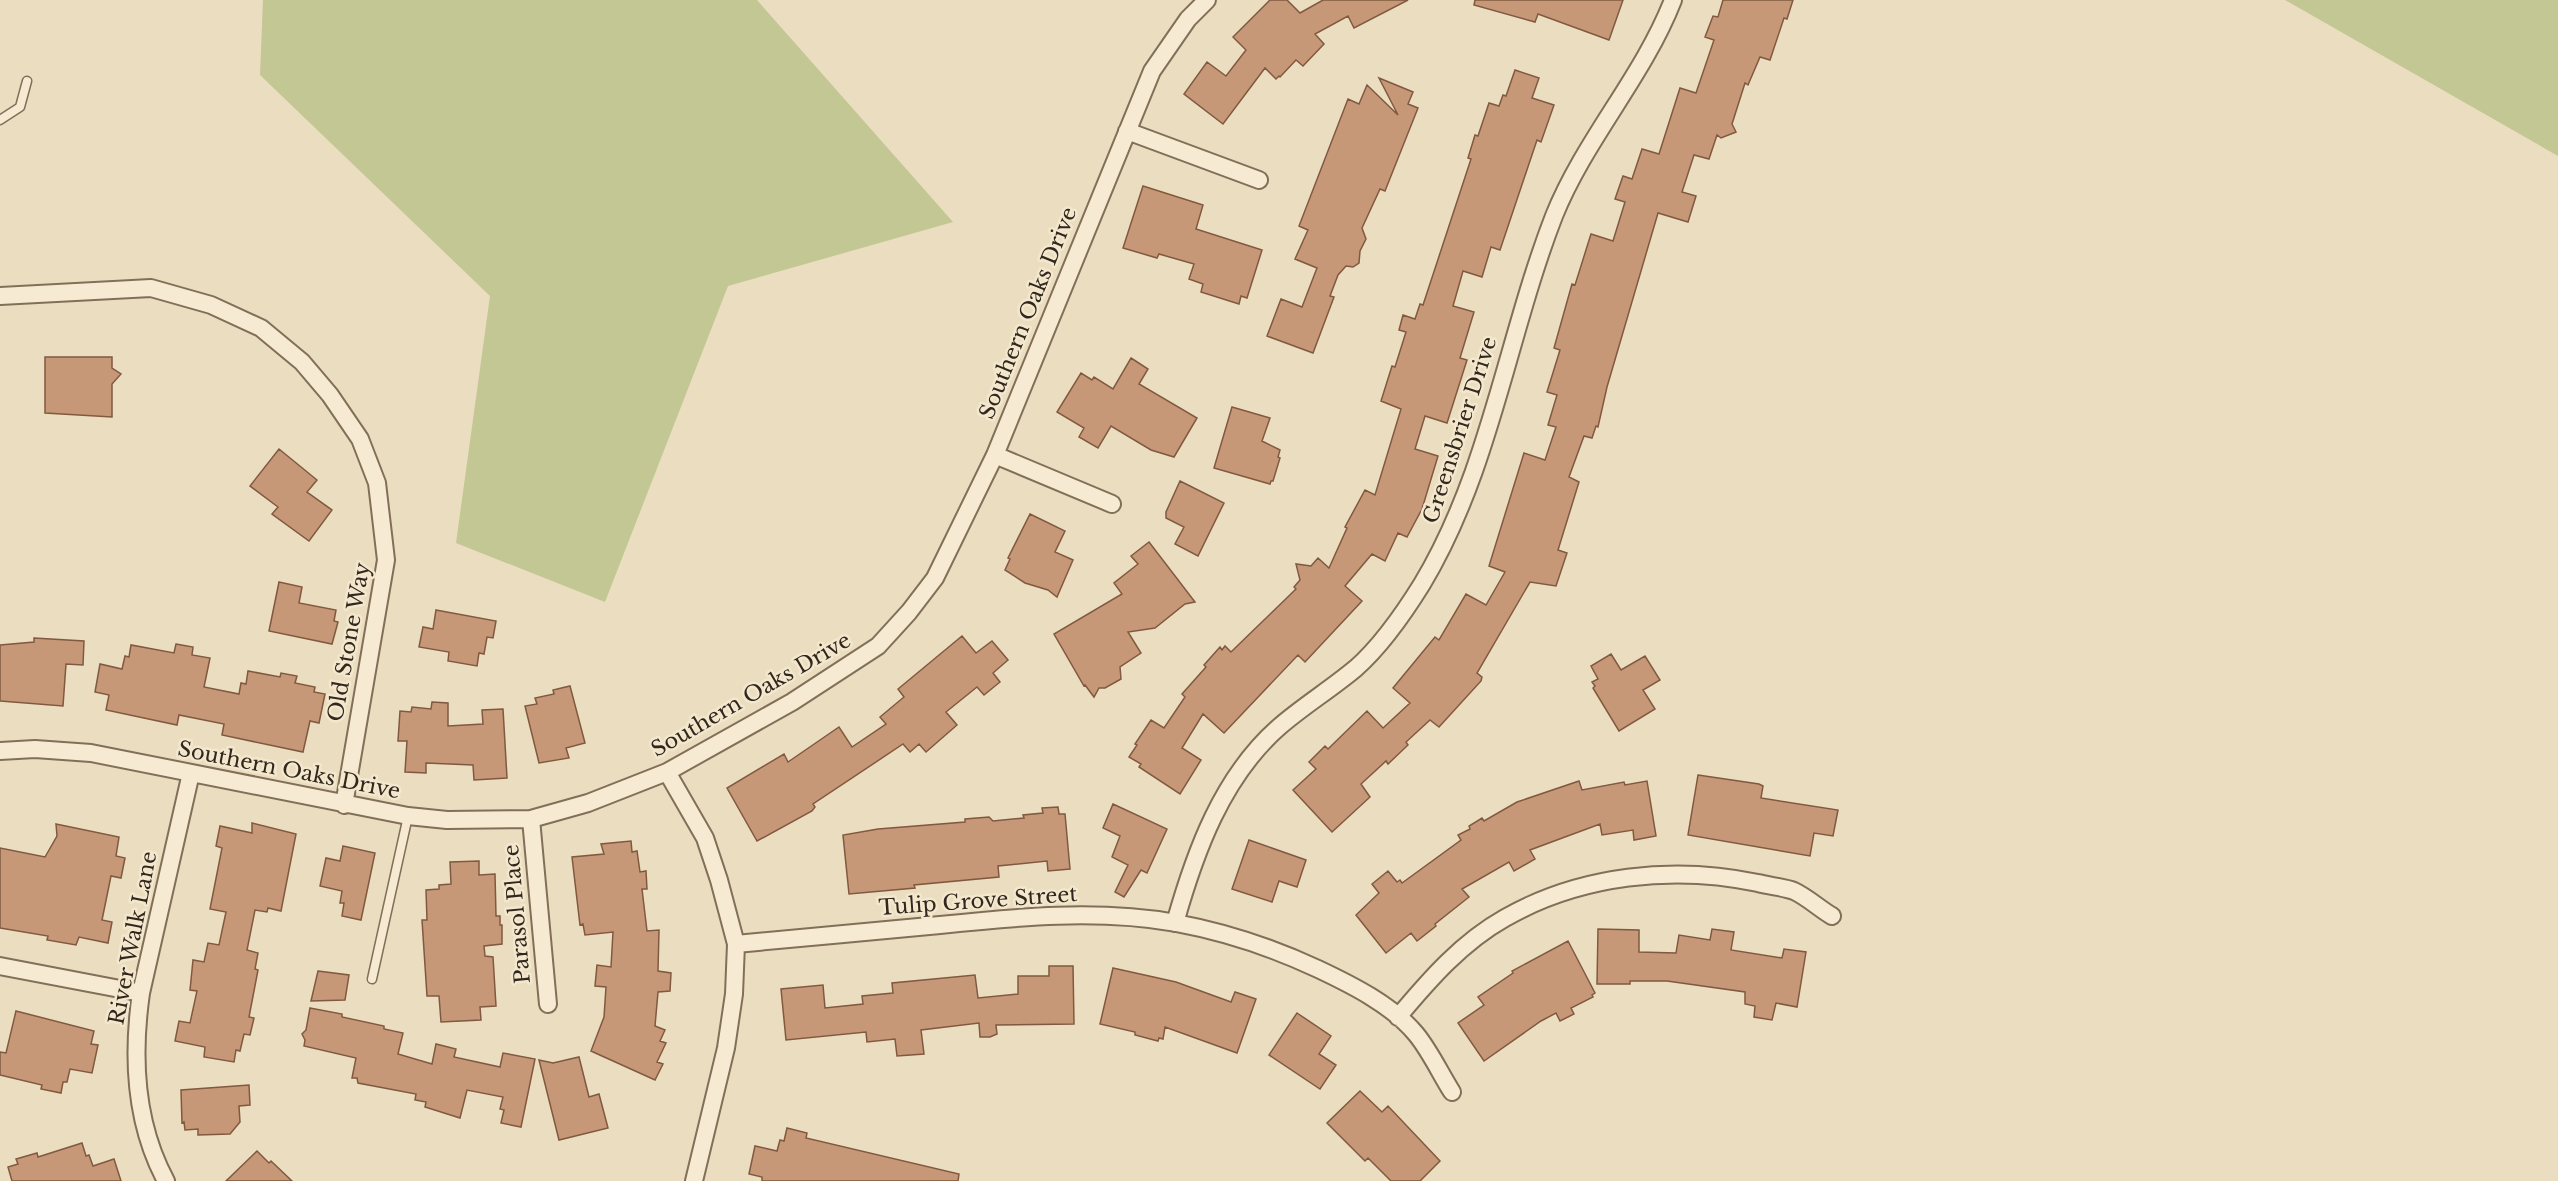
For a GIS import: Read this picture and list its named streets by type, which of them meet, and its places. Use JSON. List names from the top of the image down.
{
  "streets": {
    "street": [
      "Southern Oaks Drive",
      "Greensbrier Drive",
      "Old Stone Way",
      "Tulip Grove Street",
      "Parasol Place",
      "River Walk Lane"
    ]
  },
  "crossings": [
    ["Southern Oaks Drive", "Old Stone Way"],
    ["Southern Oaks Drive", "Parasol Place"],
    ["Southern Oaks Drive", "River Walk Lane"],
    ["Greensbrier Drive", "Tulip Grove Street"]
  ]
}
